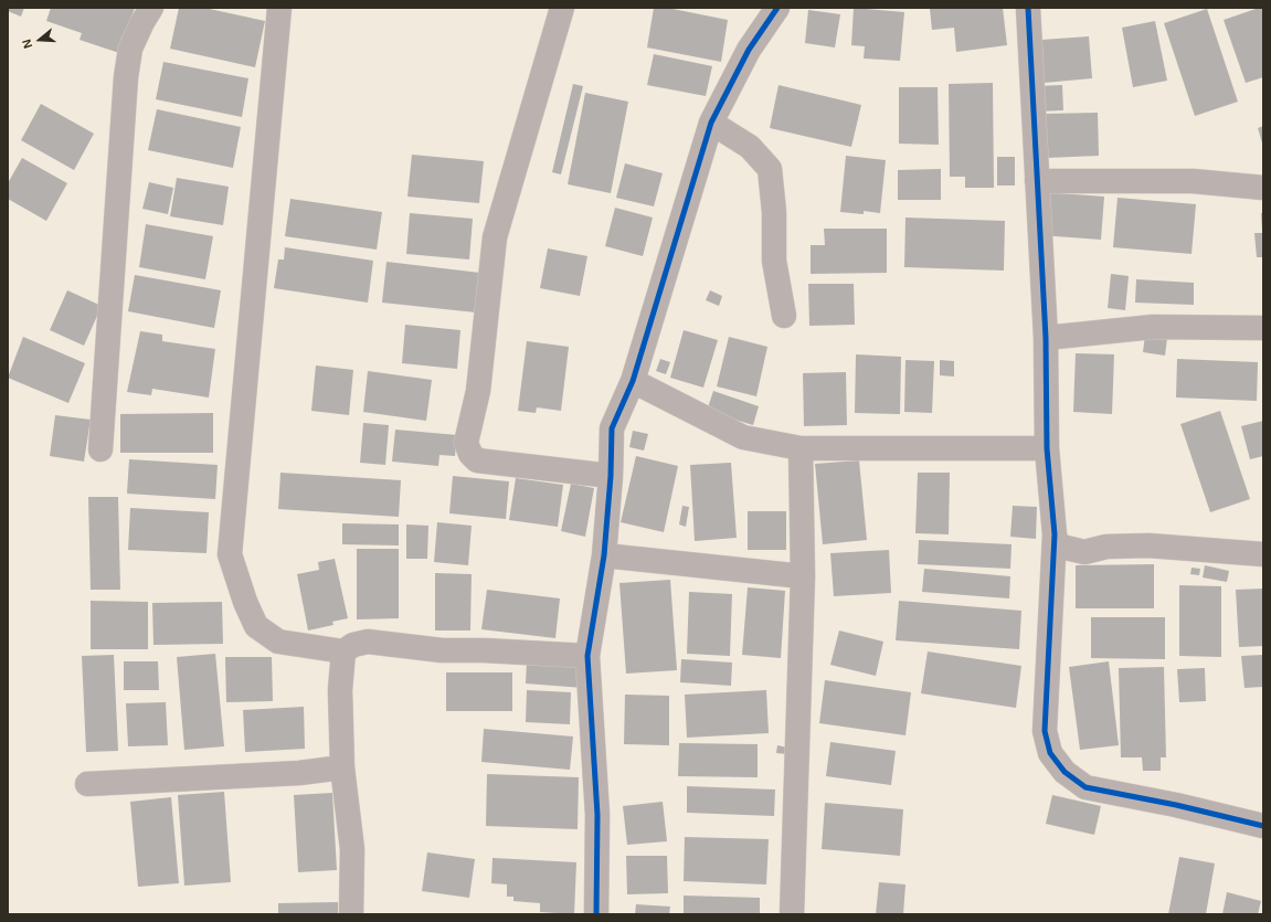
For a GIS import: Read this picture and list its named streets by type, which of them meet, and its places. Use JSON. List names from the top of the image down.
{
  "north": "left"
}
